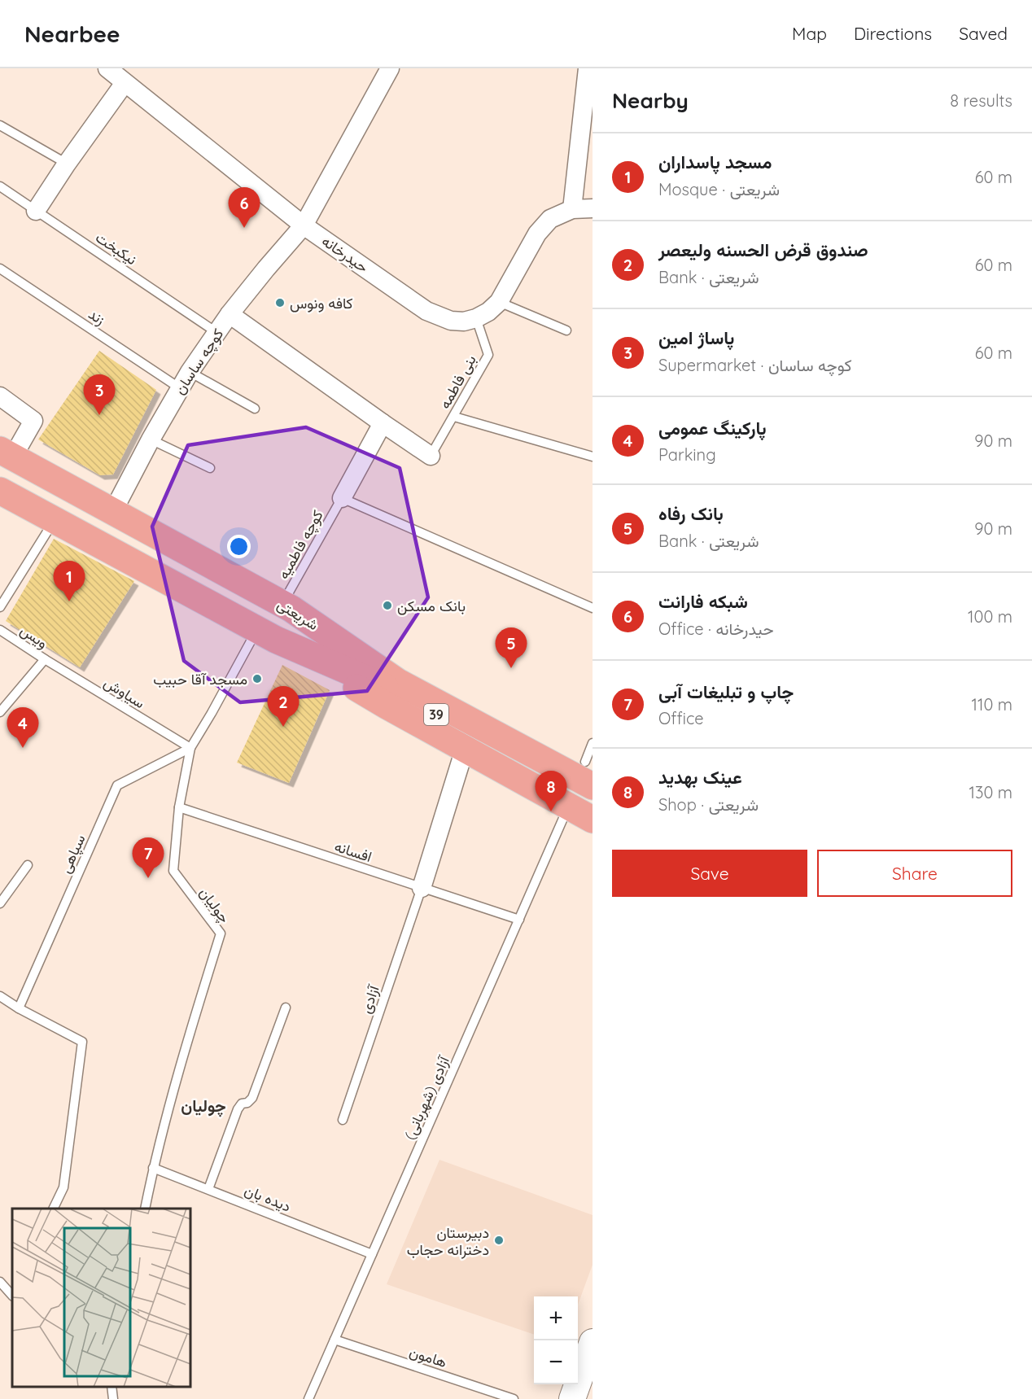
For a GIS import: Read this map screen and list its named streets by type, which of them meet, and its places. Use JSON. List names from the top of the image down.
{
  "streets": {
    "main road": ["شریعتی", "39"],
    "street": ["حیدرخانه", "کوچه ساسان"],
    "lane": [
      "نیکبخت",
      "زند",
      "بنی فاطمه",
      "کوچه فاطمیه",
      "ویس",
      "سیاوش",
      "افسانه",
      "سپاهی",
      "چولیان",
      "آزادی",
      "آزادی (شهربانی)",
      "دیده بان",
      "هامون"
    ]
  },
  "crossings": [
    ["نیکبخت", "کوچه ساسان"],
    ["حیدرخانه", "کوچه ساسان"],
    ["حیدرخانه", "بنی فاطمه"],
    ["زند", "کوچه ساسان"],
    ["کوچه ساسان", "شریعتی"],
    ["کوچه فاطمیه", "شریعتی"],
    ["شریعتی", "چولیان"],
    ["شریعتی", "آزادی (شهربانی)"],
    ["ویس", "سیاوش"],
    ["سیاوش", "سپاهی"],
    ["سیاوش", "چولیان"],
    ["افسانه", "چولیان"],
    ["افسانه", "آزادی"],
    ["افسانه", "آزادی (شهربانی)"],
    ["سپاهی", "چولیان"],
    ["چولیان", "دیده بان"],
    ["آزادی (شهربانی)", "دیده بان"],
    ["آزادی (شهربانی)", "هامون"]
  ],
  "districts": ["چولیان"],
  "places": [
    "کافه ونوس",
    "بانک مسکن",
    "مسجد آقا حبیب",
    "دبیرستان دخترانه حجاب"
  ],
  "page": {
    "header": "Nearbee",
    "nav": ["Map", "Directions", "Saved"],
    "heading": ["Nearby", "8 results"],
    "list": [
      {
        "mark": "1",
        "name": "مسجد پاسداران",
        "note": "Mosque · شریعتی",
        "value": "60 m"
      },
      {
        "mark": "2",
        "name": "صندوق قرض الحسنه ولیعصر",
        "note": "Bank · شریعتی",
        "value": "60 m"
      },
      {
        "mark": "3",
        "name": "پاساژ امین",
        "note": "Supermarket · کوچه ساسان",
        "value": "60 m"
      },
      {
        "mark": "4",
        "name": "پارکینگ عمومی",
        "note": "Parking",
        "value": "90 m"
      },
      {
        "mark": "5",
        "name": "بانک رفاه",
        "note": "Bank · شریعتی",
        "value": "90 m"
      },
      {
        "mark": "6",
        "name": "شبکه فارانت",
        "note": "Office · حیدرخانه",
        "value": "100 m"
      },
      {
        "mark": "7",
        "name": "چاپ و تبلیغات آبی",
        "note": "Office",
        "value": "110 m"
      },
      {
        "mark": "8",
        "name": "عینک بهدید",
        "note": "Shop · شریعتی",
        "value": "130 m"
      }
    ],
    "pins": [
      "6",
      "3",
      "1",
      "5",
      "2",
      "4",
      "8",
      "7"
    ],
    "buttons": ["Save", "Share"],
    "map_buttons": ["+", "−"]
  }
}
